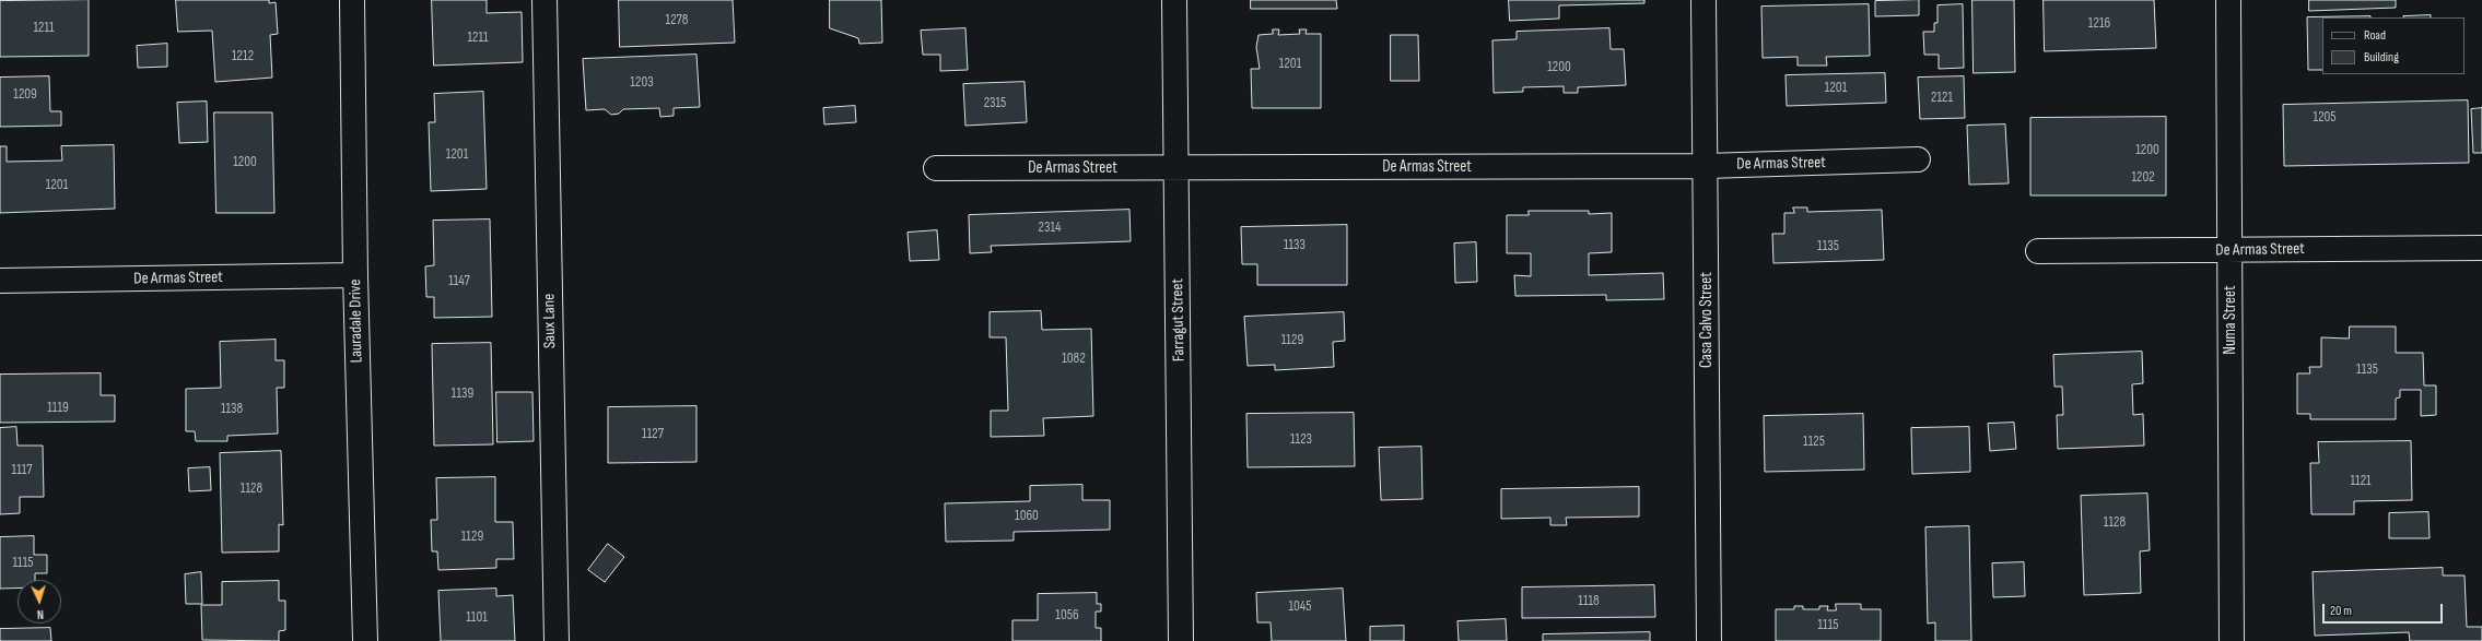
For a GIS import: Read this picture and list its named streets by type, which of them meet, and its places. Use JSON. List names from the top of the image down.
{
  "streets": {
    "street": [
      "De Armas Street",
      "Farragut Street",
      "Casa Calvo Street",
      "Numa Street",
      "Lauradale Drive",
      "Saux Lane"
    ]
  },
  "crossings": [
    ["De Armas Street", "Farragut Street"],
    ["De Armas Street", "Casa Calvo Street"],
    ["De Armas Street", "Numa Street"],
    ["De Armas Street", "Lauradale Drive"]
  ],
  "house_numbers": [
    "1278",
    "1216",
    "1211",
    "1211",
    "1212",
    "1201",
    "1200",
    "1203",
    "1201",
    "1209",
    "2121",
    "2315",
    "1205",
    "1200",
    "1201",
    "1200",
    "1202",
    "1201",
    "2314",
    "1133",
    "1135",
    "1147",
    "1129",
    "1082",
    "1135",
    "1139",
    "1119",
    "1138",
    "1127",
    "1123",
    "1125",
    "1117",
    "1121",
    "1128",
    "1060",
    "1128",
    "1129",
    "1115",
    "1118",
    "1045",
    "1056",
    "1101",
    "1115"
  ],
  "legend": ["Road", "Building"],
  "scale_bar": "20 m",
  "north": "bottom"
}
